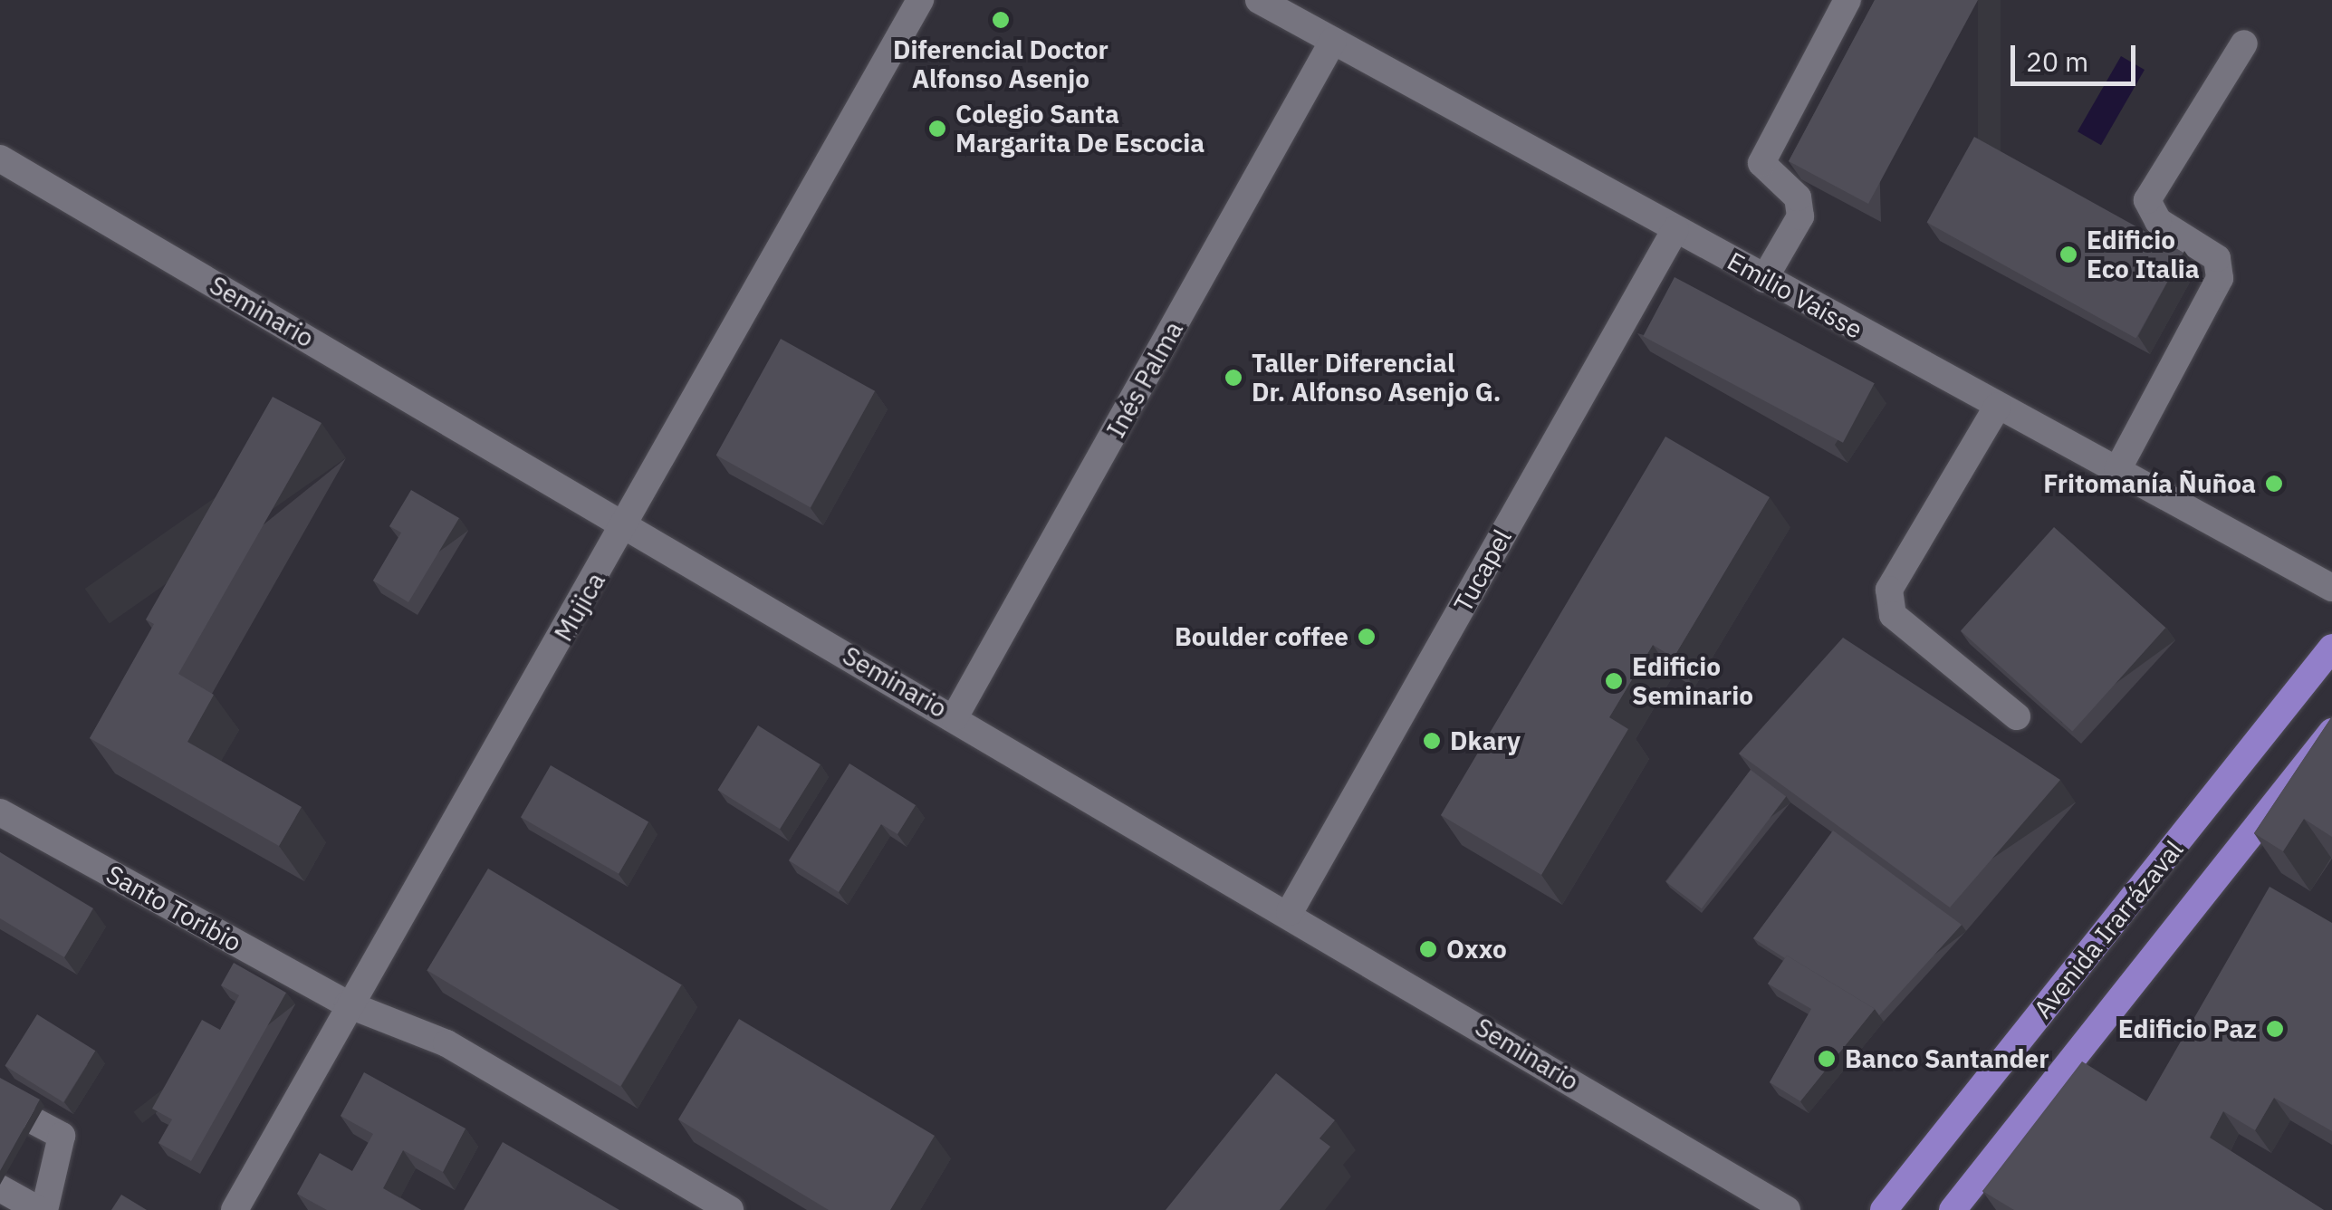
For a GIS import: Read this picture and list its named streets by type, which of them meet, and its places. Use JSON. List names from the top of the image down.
{
  "streets": {
    "main road": ["Avenida Irarrázaval"],
    "street": [
      "Emilio Vaisse",
      "Seminario",
      "Inés Palma",
      "Tucapel",
      "Mujica",
      "Santo Toribio"
    ]
  },
  "crossings": [
    ["Emilio Vaisse", "Inés Palma"],
    ["Emilio Vaisse", "Tucapel"],
    ["Seminario", "Inés Palma"],
    ["Seminario", "Tucapel"],
    ["Seminario", "Mujica"],
    ["Mujica", "Santo Toribio"]
  ],
  "places": [
    "Diferencial Doctor Alfonso Asenjo",
    "Colegio Santa Margarita De Escocia",
    "Edificio Eco Italia",
    "Taller Diferencial Dr. Alfonso Asenjo G.",
    "Fritomanía Ñuñoa",
    "Boulder coffee",
    "Edificio Seminario",
    "Dkary",
    "Oxxo",
    "Edificio Paz",
    "Banco Santander"
  ],
  "scale_bar": "20 m"
}
